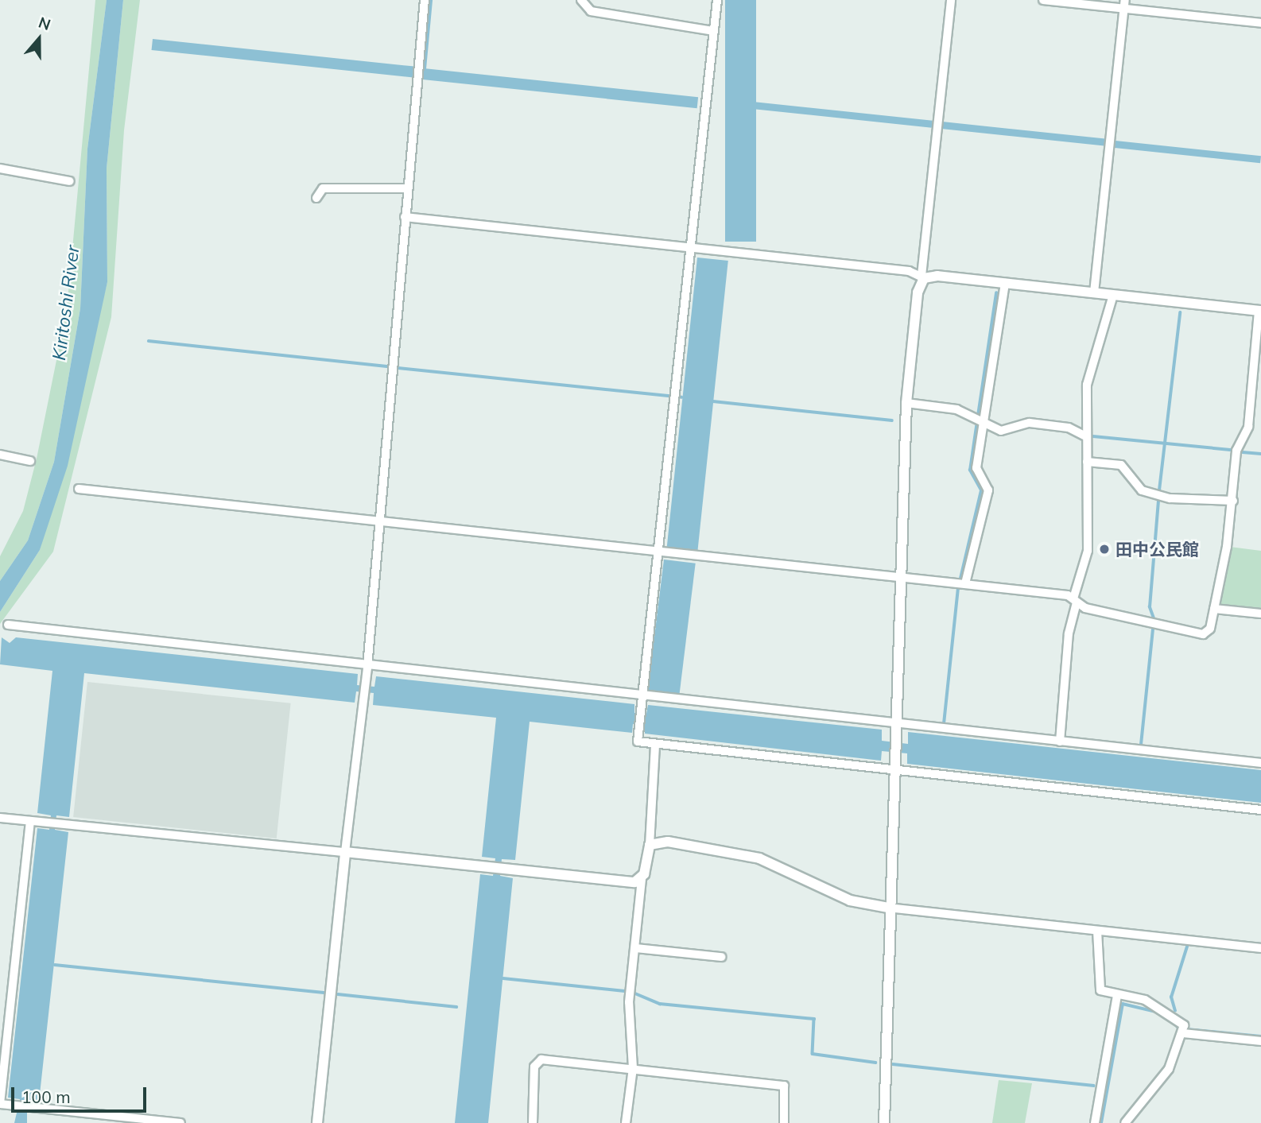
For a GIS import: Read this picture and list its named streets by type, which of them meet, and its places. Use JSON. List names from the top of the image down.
{
  "water": ["Kiritoshi River"],
  "places": ["田中公民館"],
  "scale_bar": "100 m",
  "north": "top"
}
